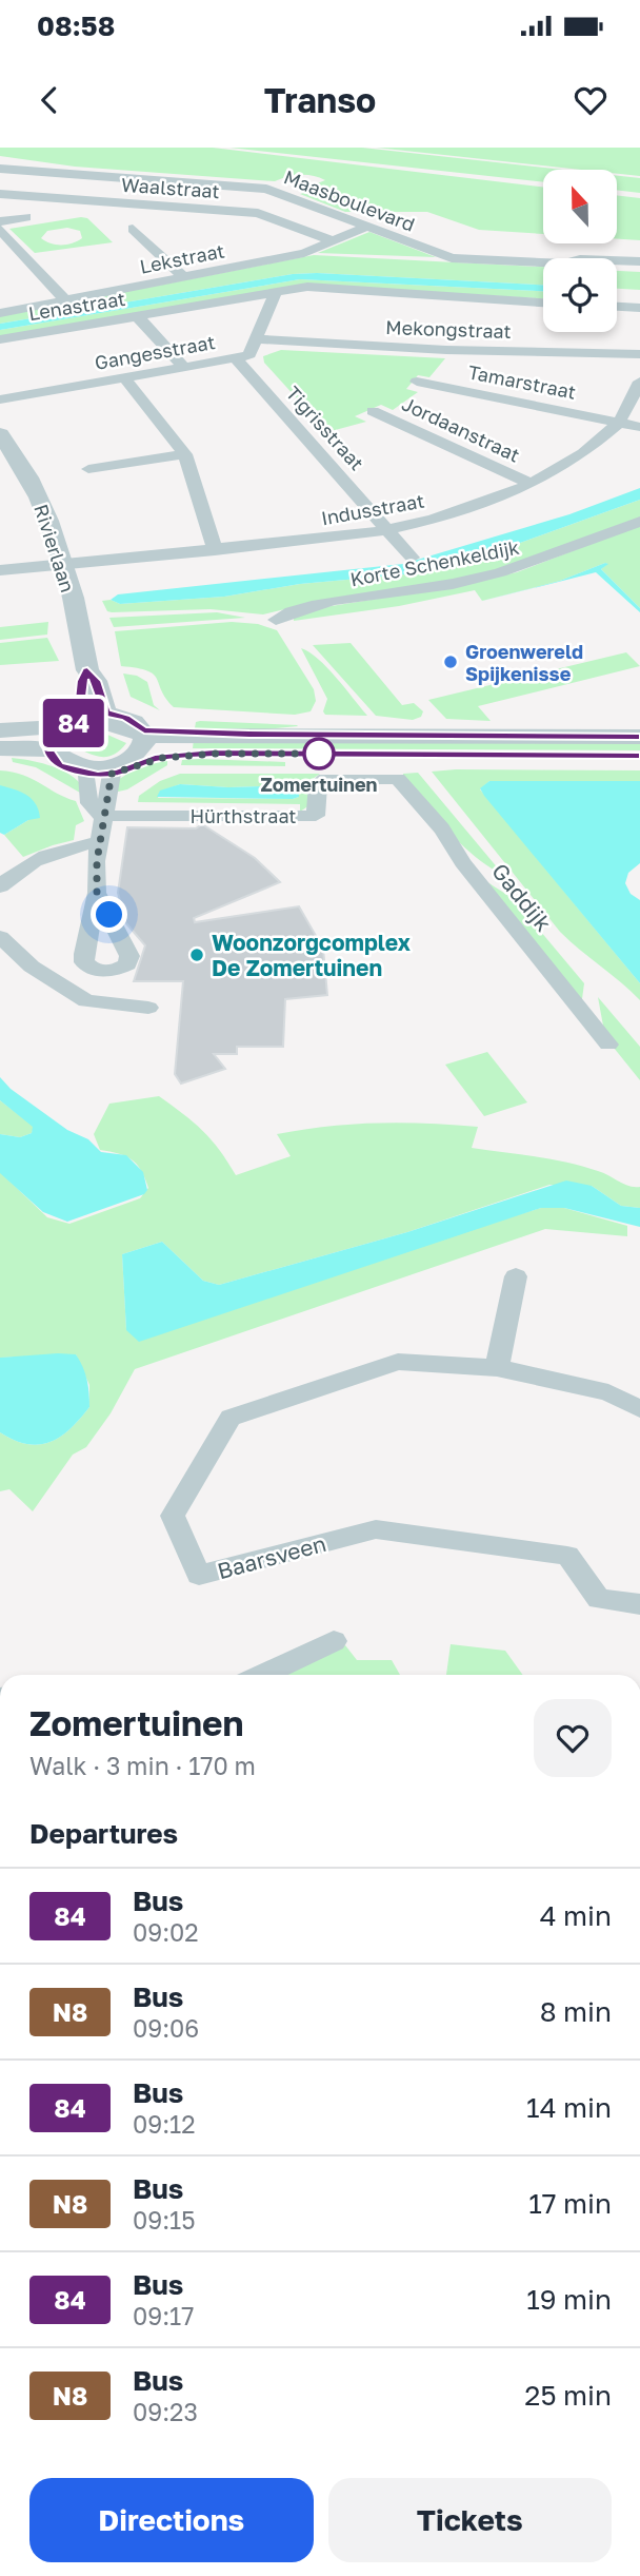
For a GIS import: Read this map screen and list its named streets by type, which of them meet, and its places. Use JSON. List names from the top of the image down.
{
  "streets": {
    "street": [
      "Waalstraat",
      "Maasboulevard",
      "Lekstraat",
      "Lenastraat",
      "Mekongstraat",
      "Gangesstraat",
      "Tamarstraat",
      "Tigrisstraat",
      "Jordaanstraat",
      "Indusstraat",
      "Rivierlaan",
      "Korte Schenkeldijk",
      "Hürthstraat",
      "Gaddijk",
      "Baarsveen"
    ]
  },
  "crossings": [
    ["Waalstraat", "Lekstraat"],
    ["Maasboulevard", "Lekstraat"],
    ["Lenastraat", "Gangesstraat"],
    ["Mekongstraat", "Gangesstraat"],
    ["Gangesstraat", "Tigrisstraat"],
    ["Tamarstraat", "Indusstraat"],
    ["Tigrisstraat", "Indusstraat"],
    ["Jordaanstraat", "Indusstraat"],
    ["Indusstraat", "Rivierlaan"],
    ["Hürthstraat", "Gaddijk"]
  ],
  "places": ["Groenwereld Spijkenisse", "Zomertuinen", "Woonzorgcomplex De Zomertuinen"],
  "lines": ["bus line 84"],
  "north": "top",
  "page": {
    "status": "08:58",
    "header": "Transo",
    "on_map": "84",
    "heading": [
      ["Zomertuinen", "Walk · 3 min · 170 m"],
      "Departures"
    ],
    "list": [
      {
        "mark": "84",
        "name": "Bus",
        "note": "09:02",
        "value": "4 min"
      },
      {
        "mark": "N8",
        "name": "Bus",
        "note": "09:06",
        "value": "8 min"
      },
      {
        "mark": "84",
        "name": "Bus",
        "note": "09:12",
        "value": "14 min"
      },
      {
        "mark": "N8",
        "name": "Bus",
        "note": "09:15",
        "value": "17 min"
      },
      {
        "mark": "84",
        "name": "Bus",
        "note": "09:17",
        "value": "19 min"
      },
      {
        "mark": "N8",
        "name": "Bus",
        "note": "09:23",
        "value": "25 min"
      }
    ],
    "buttons": ["Directions", "Tickets"]
  }
}
